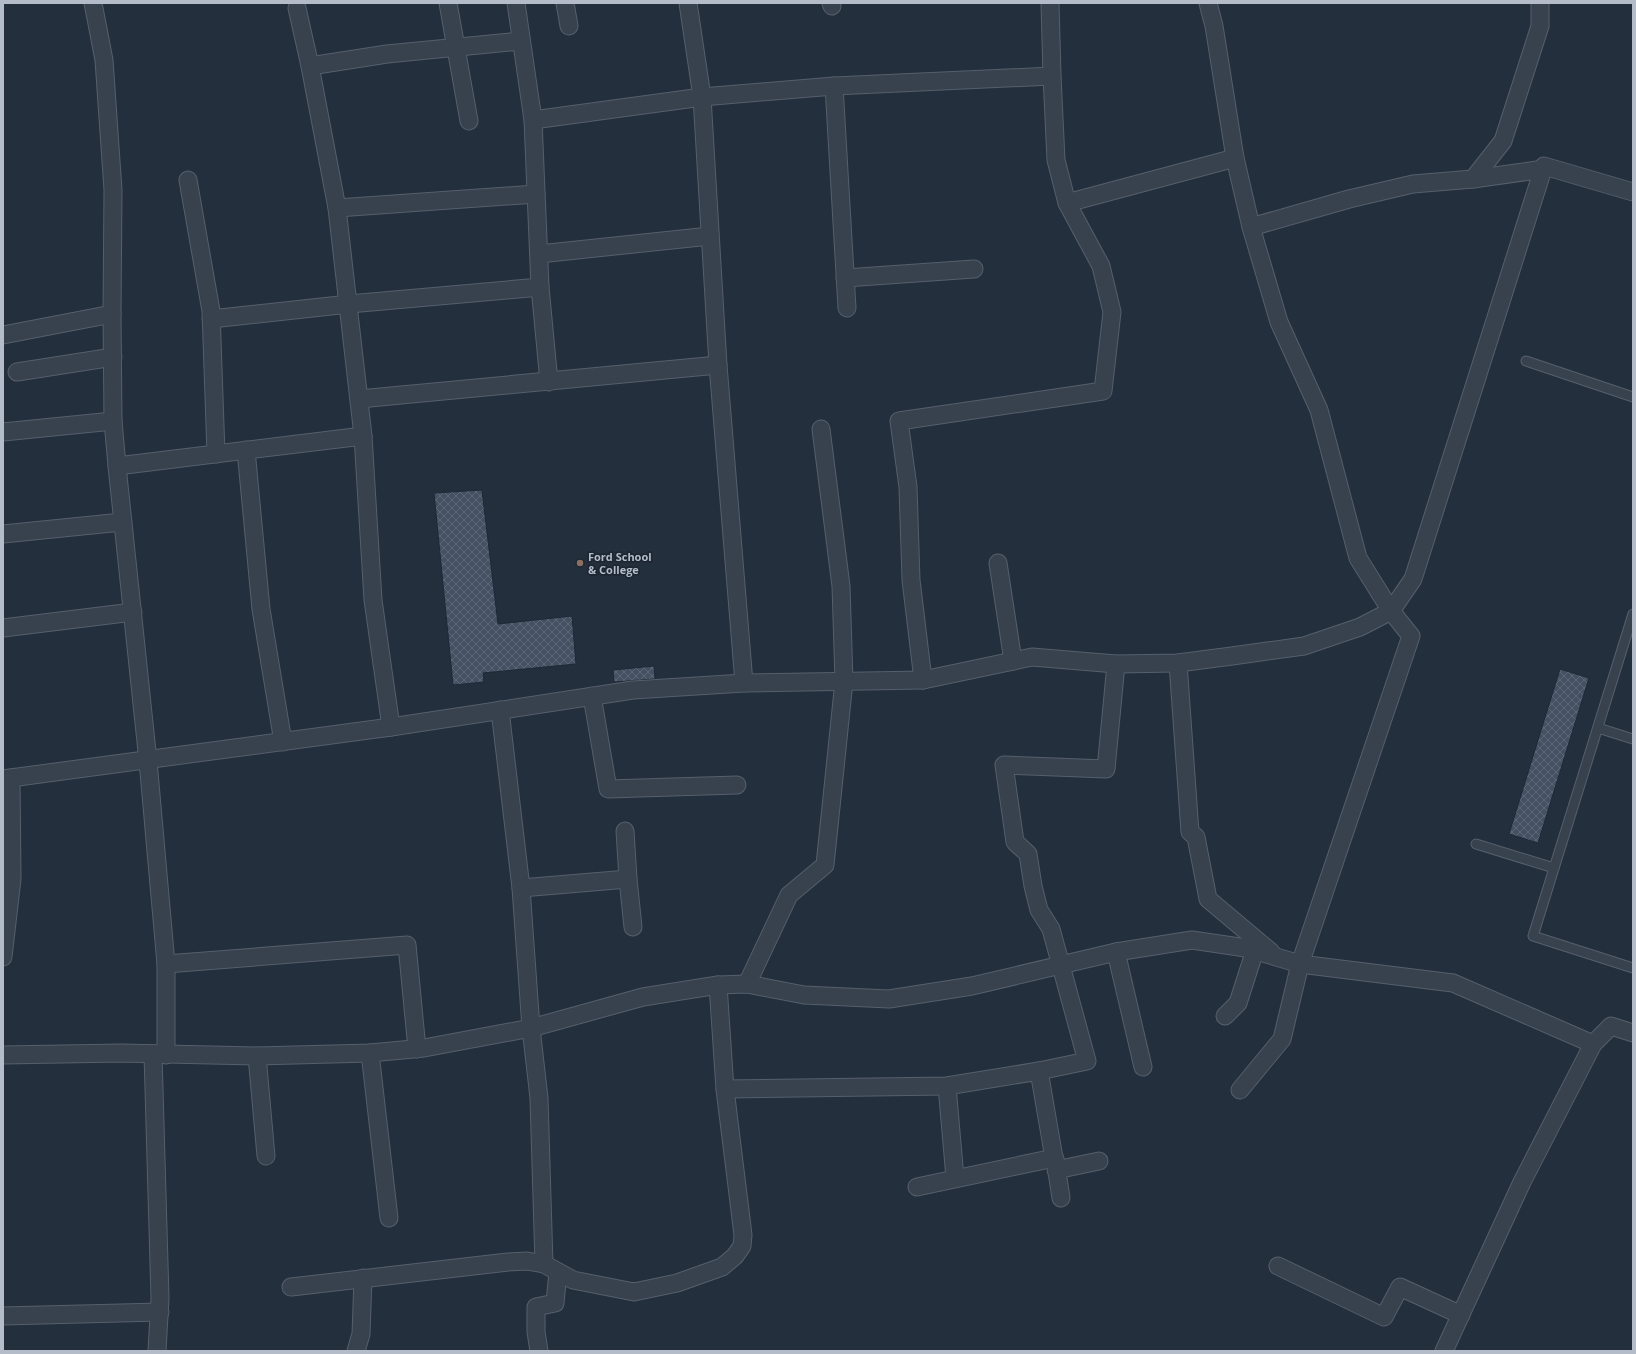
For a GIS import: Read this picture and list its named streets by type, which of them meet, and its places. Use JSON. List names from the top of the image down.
{
  "places": ["Ford School & College"]
}
